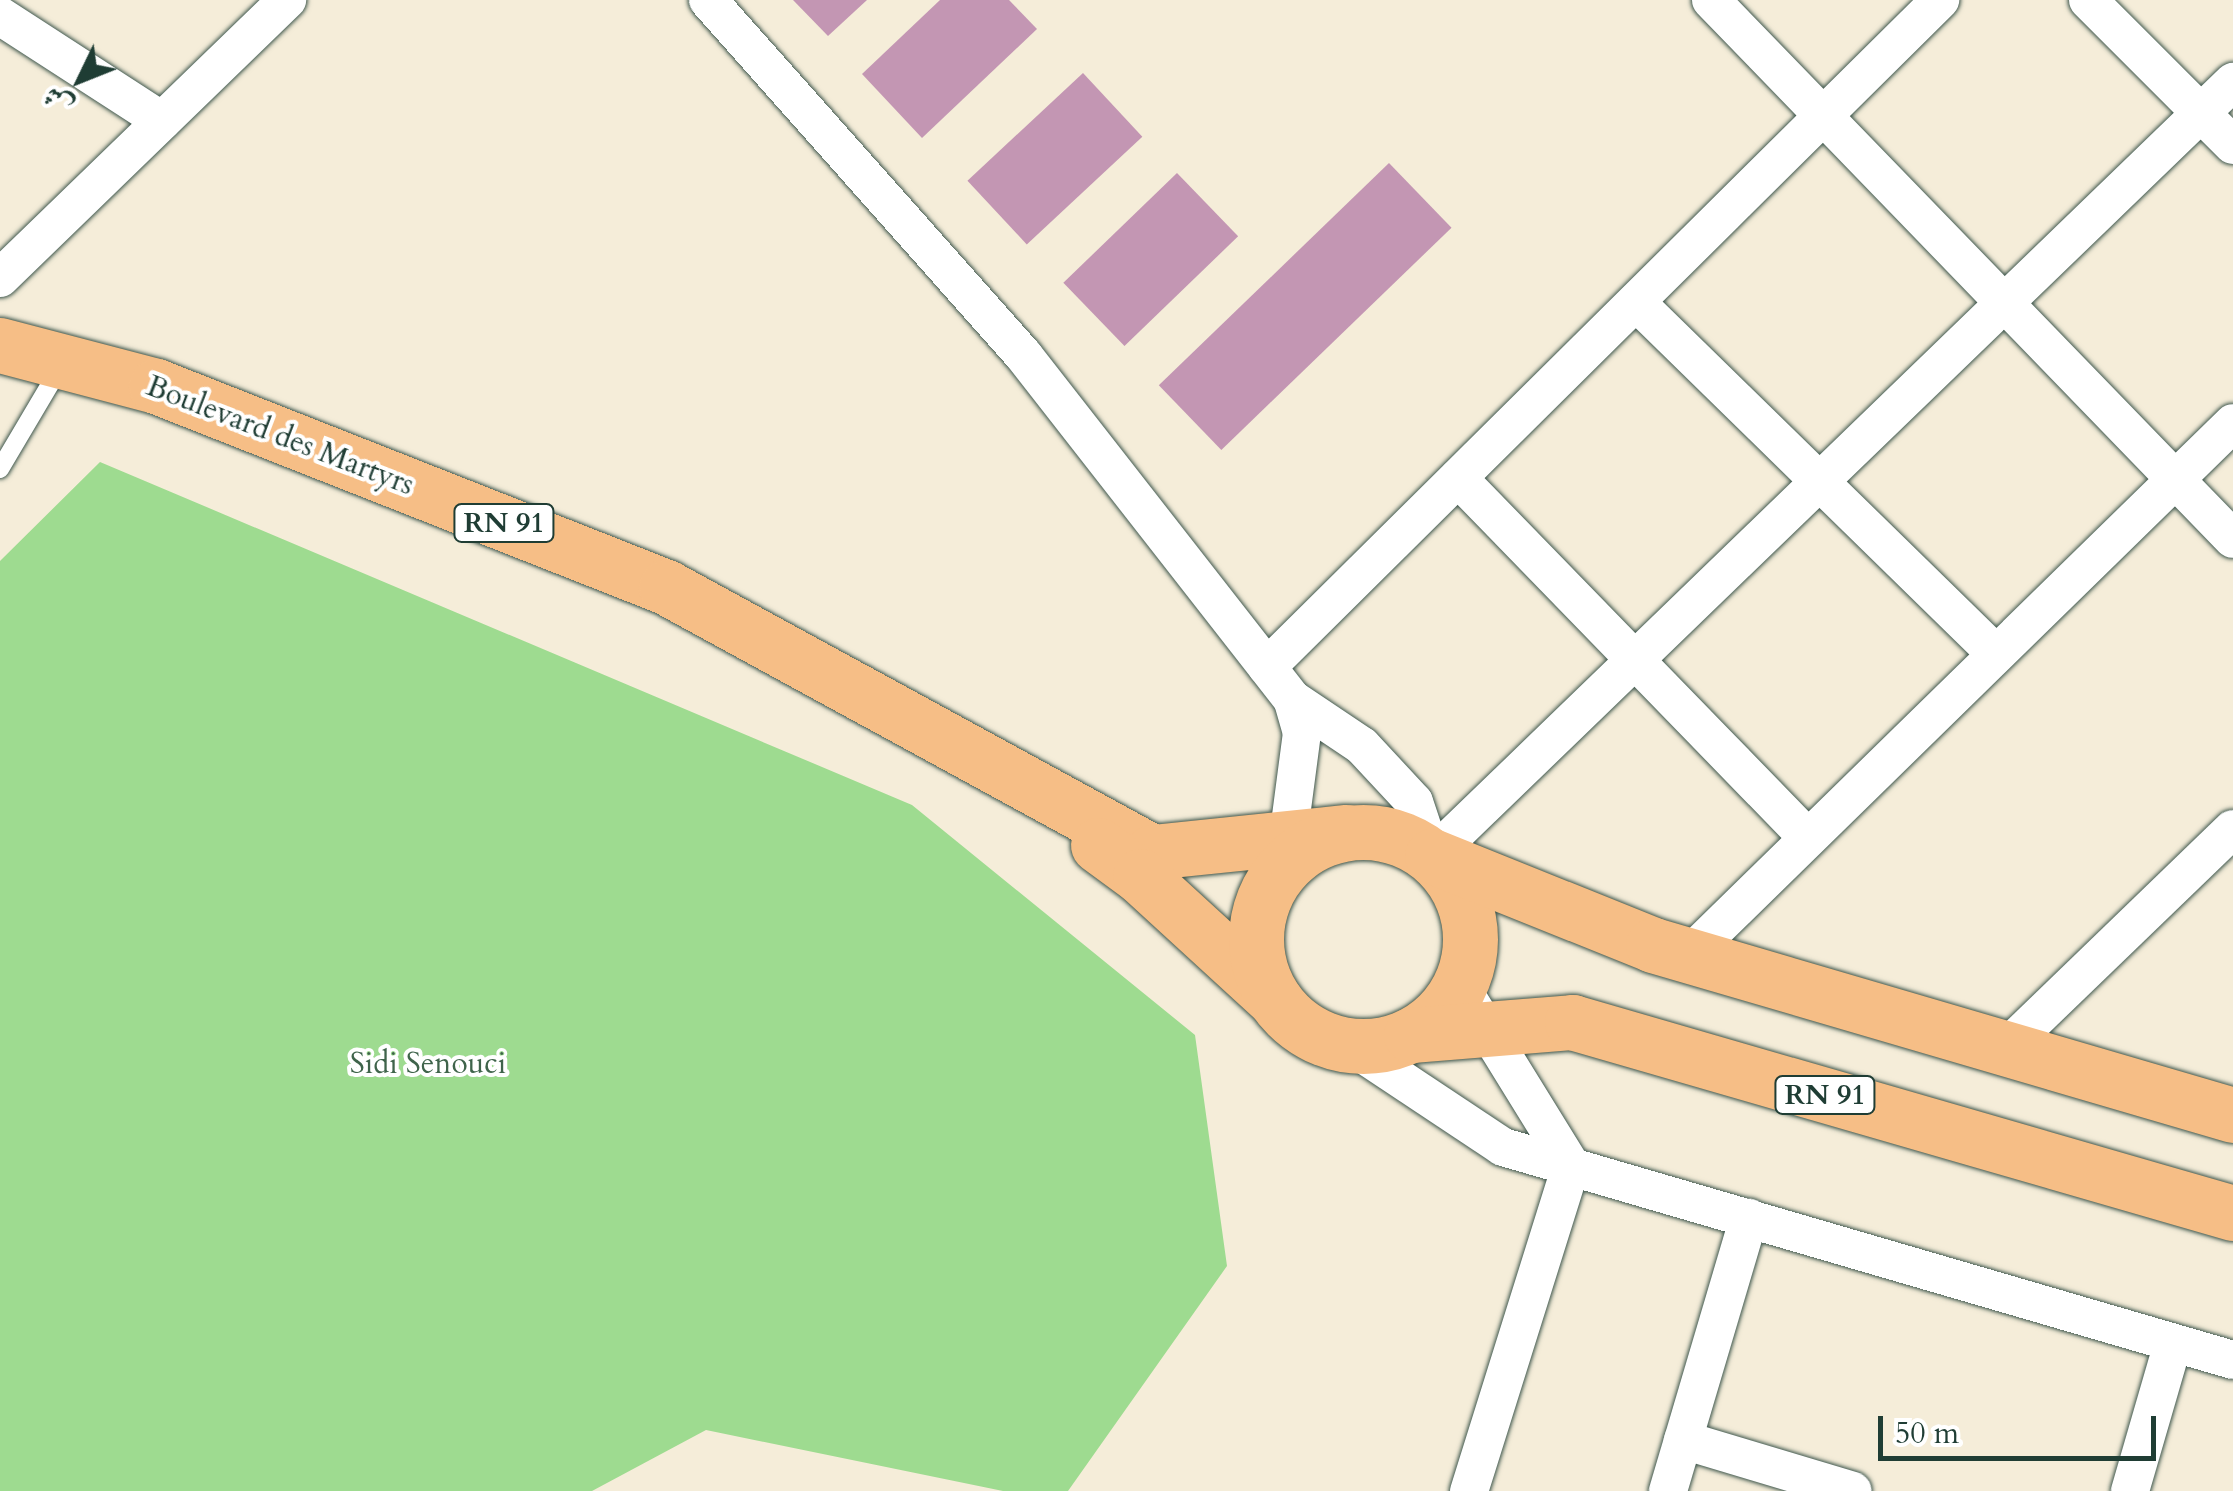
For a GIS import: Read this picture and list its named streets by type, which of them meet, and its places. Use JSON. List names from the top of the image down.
{
  "streets": {
    "main road": ["Boulevard des Martyrs", "RN 91"]
  },
  "crossings": [
    ["Boulevard des Martyrs", "RN 91"]
  ],
  "parks": ["Sidi Senouci"],
  "scale_bar": "50 m",
  "north": "bottom left"
}
